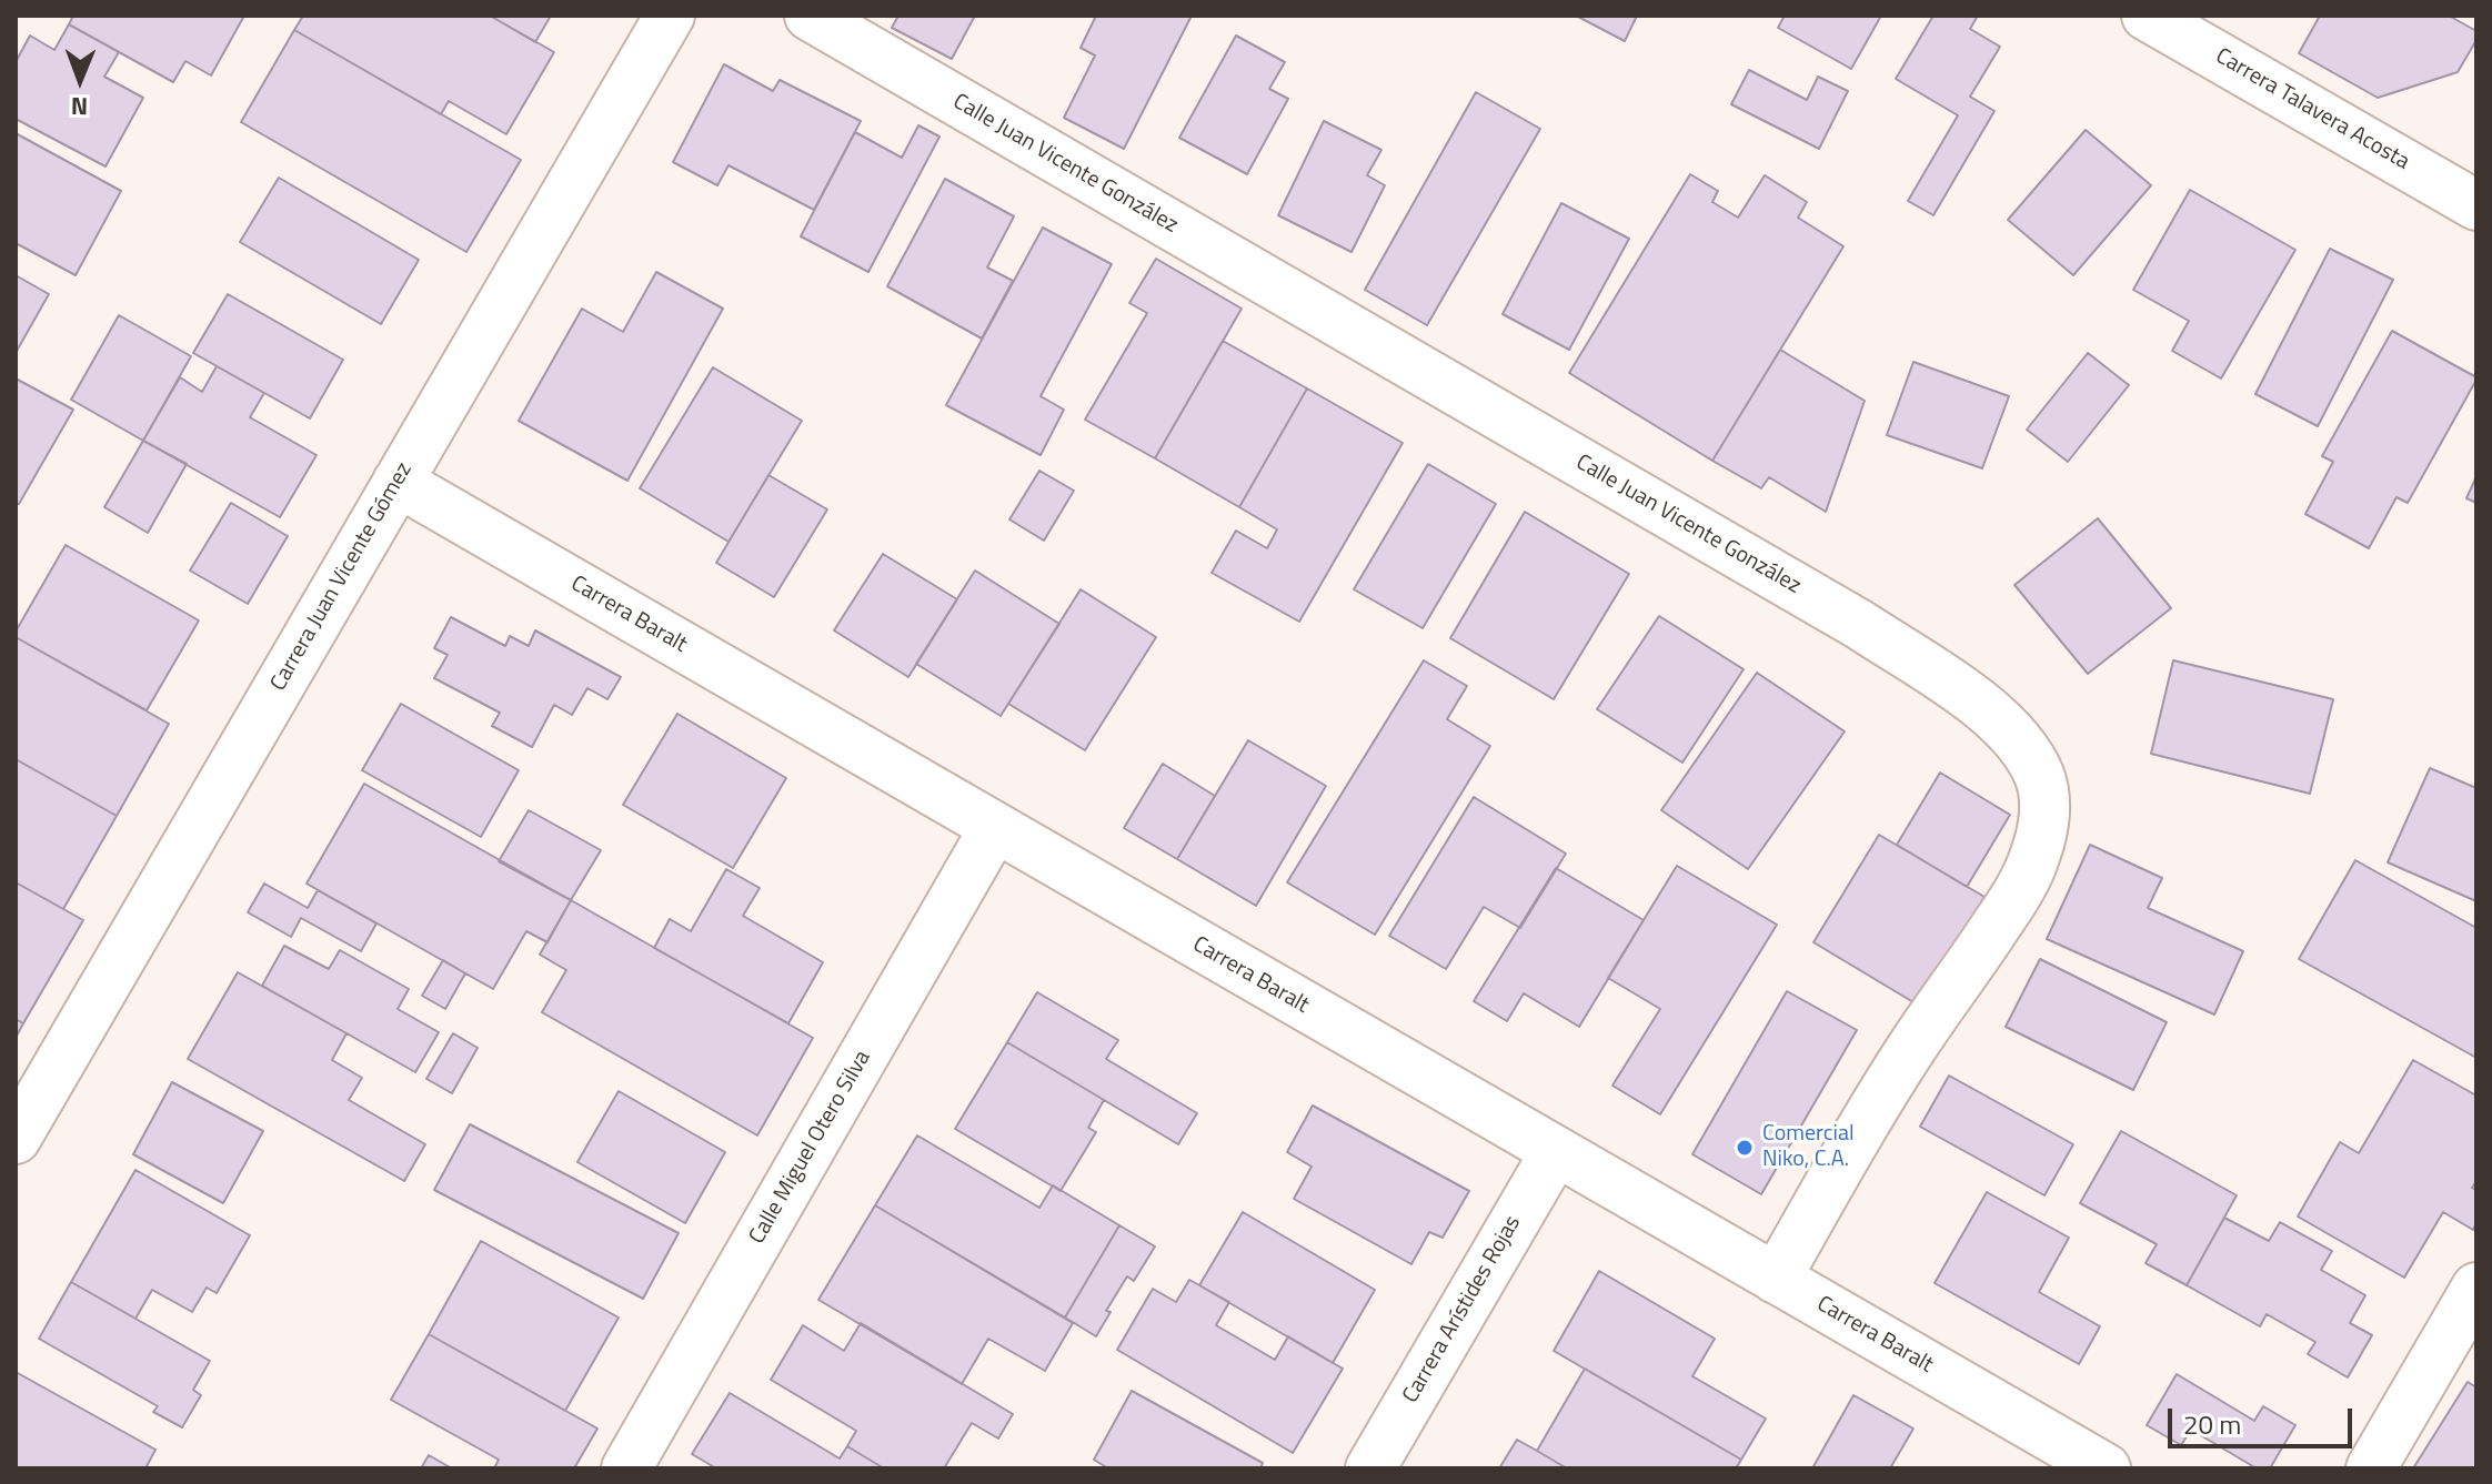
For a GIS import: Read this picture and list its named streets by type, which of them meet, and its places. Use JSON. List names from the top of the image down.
{
  "streets": {
    "street": [
      "Carrera Talavera Acosta",
      "Calle Juan Vicente González",
      "Carrera Juan Vicente Gómez",
      "Carrera Baralt",
      "Calle Miguel Otero Silva",
      "Carrera Arístides Rojas"
    ]
  },
  "crossings": [
    ["Calle Juan Vicente González", "Carrera Baralt"],
    ["Carrera Juan Vicente Gómez", "Carrera Baralt"],
    ["Carrera Baralt", "Calle Miguel Otero Silva"],
    ["Carrera Baralt", "Carrera Arístides Rojas"]
  ],
  "places": ["Comercial Niko, C.A."],
  "scale_bar": "20 m",
  "north": "bottom"
}
